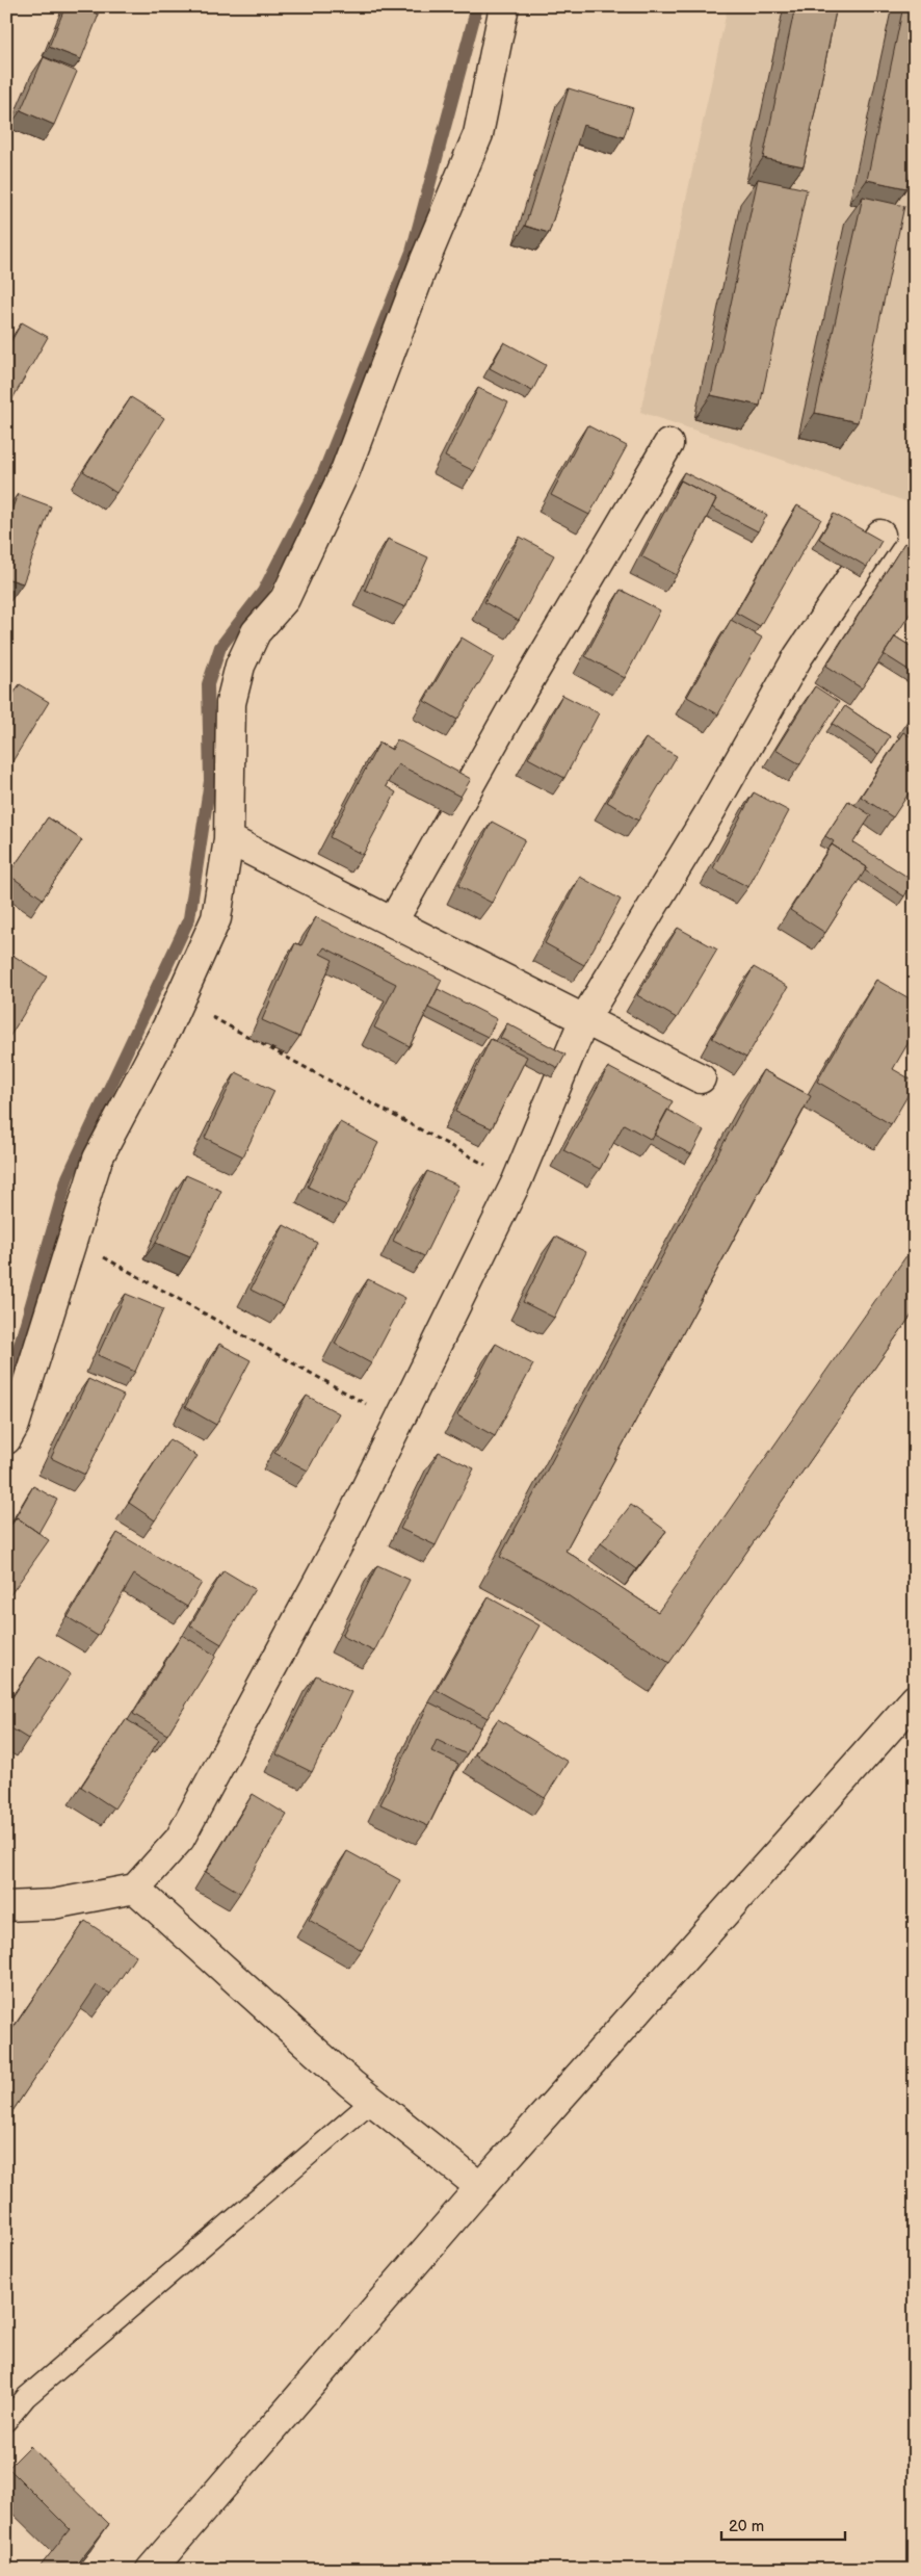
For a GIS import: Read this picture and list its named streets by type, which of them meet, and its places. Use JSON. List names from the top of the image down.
{
  "scale_bar": "20 m"
}
